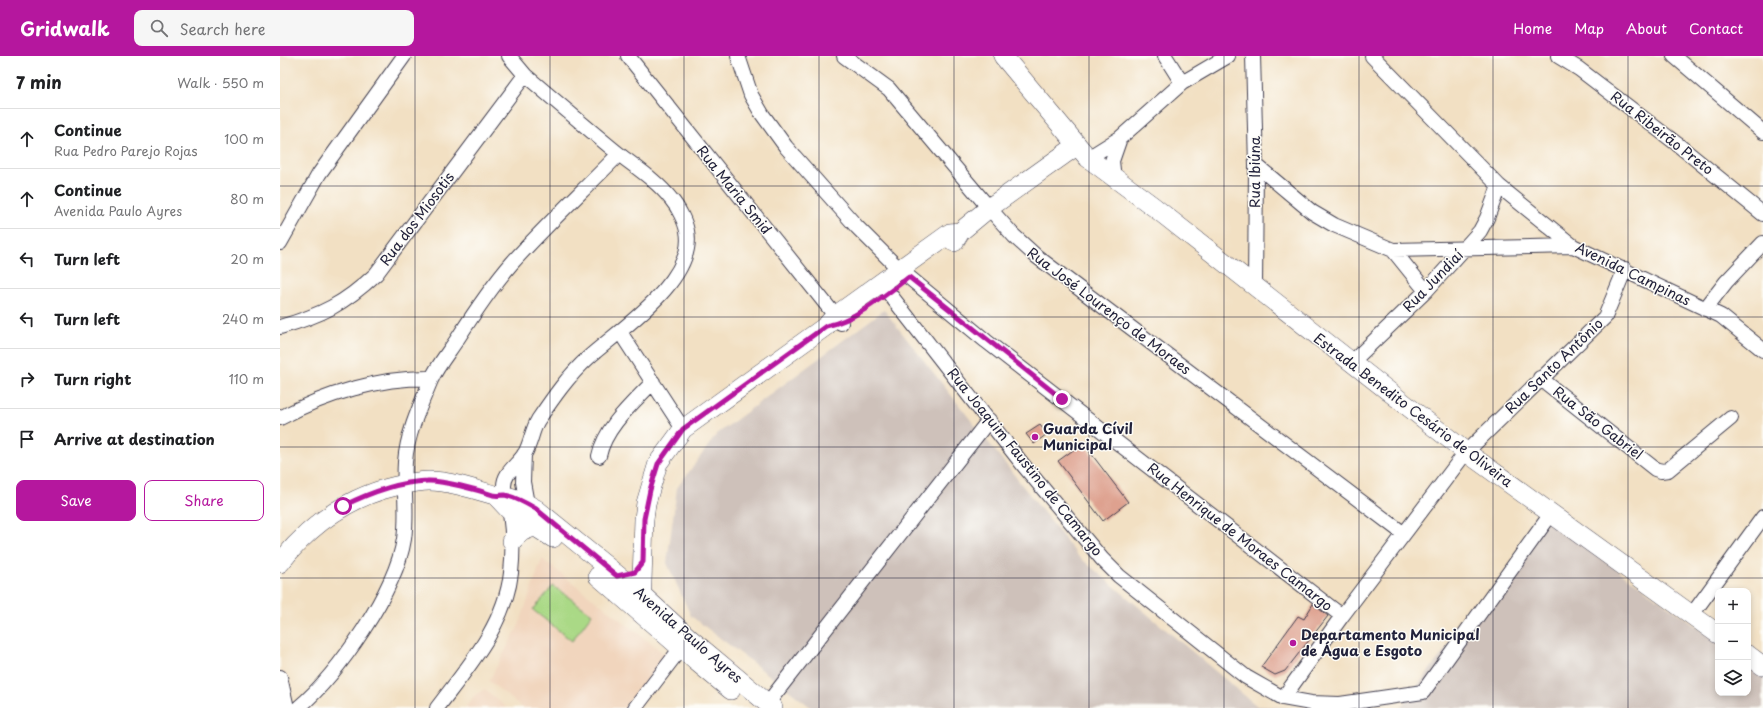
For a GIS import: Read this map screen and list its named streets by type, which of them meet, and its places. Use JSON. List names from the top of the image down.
{
  "streets": {
    "main road": ["Estrada Benedito Cesário de Oliveira", "Avenida Paulo Ayres"],
    "street": [
      "Rua Ribeirão Preto",
      "Rua Ibiúna",
      "Rua Maria Smid",
      "Rua dos Miosotis",
      "Avenida Campinas",
      "Rua Jundiaí",
      "Rua José Lourenço de Moraes",
      "Rua Santo Antônio",
      "Rua São Gabriel",
      "Rua Joaquim Faustino de Camargo",
      "Rua Henrique de Moraes Camargo"
    ]
  },
  "crossings": [
    ["Rua Ibiúna", "Estrada Benedito Cesário de Oliveira"],
    ["Avenida Campinas", "Rua Jundiaí"],
    ["Avenida Campinas", "Rua Santo Antônio"],
    ["Rua Jundiaí", "Estrada Benedito Cesário de Oliveira"],
    ["Rua José Lourenço de Moraes", "Rua Santo Antônio"],
    ["Rua Santo Antônio", "Estrada Benedito Cesário de Oliveira"],
    ["Rua Santo Antônio", "Rua São Gabriel"],
    ["Rua Santo Antônio", "Rua Joaquim Faustino de Camargo"],
    ["Rua Santo Antônio", "Rua Henrique de Moraes Camargo"],
    ["Estrada Benedito Cesário de Oliveira", "Rua Joaquim Faustino de Camargo"]
  ],
  "places": ["Guarda Cívil Municipal", "Departamento Municipal de Água e Esgoto"],
  "page": {
    "header": "Gridwalk",
    "search": "Search here",
    "nav": [
      "Home",
      "Map",
      "About",
      "Contact"
    ],
    "heading": ["7 min", "Walk · 550 m"],
    "list": [
      ["Continue", "Rua Pedro Parejo Rojas", "100 m"],
      ["Continue", "Avenida Paulo Ayres", "80 m"],
      ["Turn left", "20 m"],
      ["Turn left", "240 m"],
      ["Turn right", "110 m"],
      "Arrive at destination"
    ],
    "buttons": ["Save", "Share"],
    "map_buttons": ["+", "−"]
  }
}
